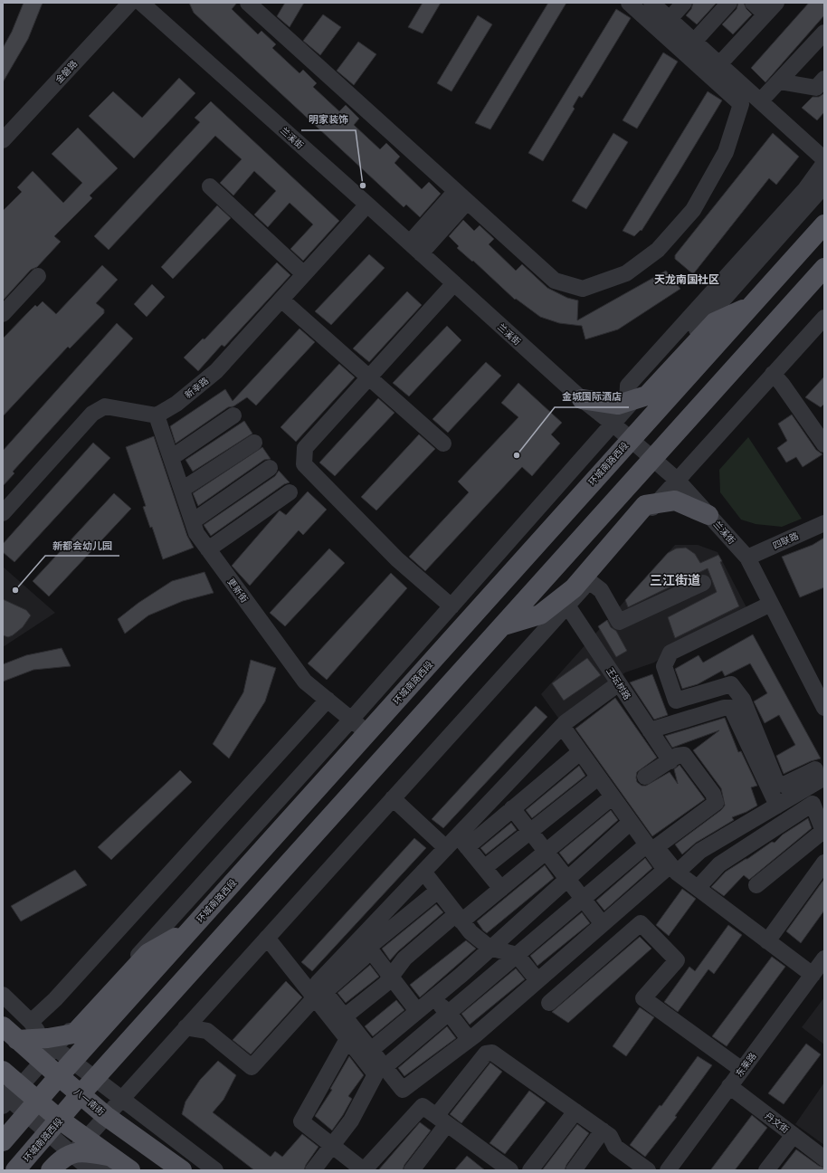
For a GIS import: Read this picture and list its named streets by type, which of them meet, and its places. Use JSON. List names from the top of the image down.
{
  "streets": {
    "main road": ["环城南路西段", "八一南街"],
    "street": [
      "金磐路",
      "兰溪街",
      "新幸路",
      "四联路",
      "更新街",
      "王坛树路",
      "东莱路",
      "丹文街"
    ]
  },
  "crossings": [
    ["兰溪街", "新幸路"],
    ["兰溪街", "环城南路西段"],
    ["兰溪街", "四联路"],
    ["新幸路", "更新街"],
    ["环城南路西段", "更新街"],
    ["环城南路西段", "八一南街"],
    ["东莱路", "丹文街"]
  ],
  "districts": ["天龙南国社区", "三江街道"],
  "places": ["明家装饰", "金城国际酒店", "新都会幼儿园"]
}
